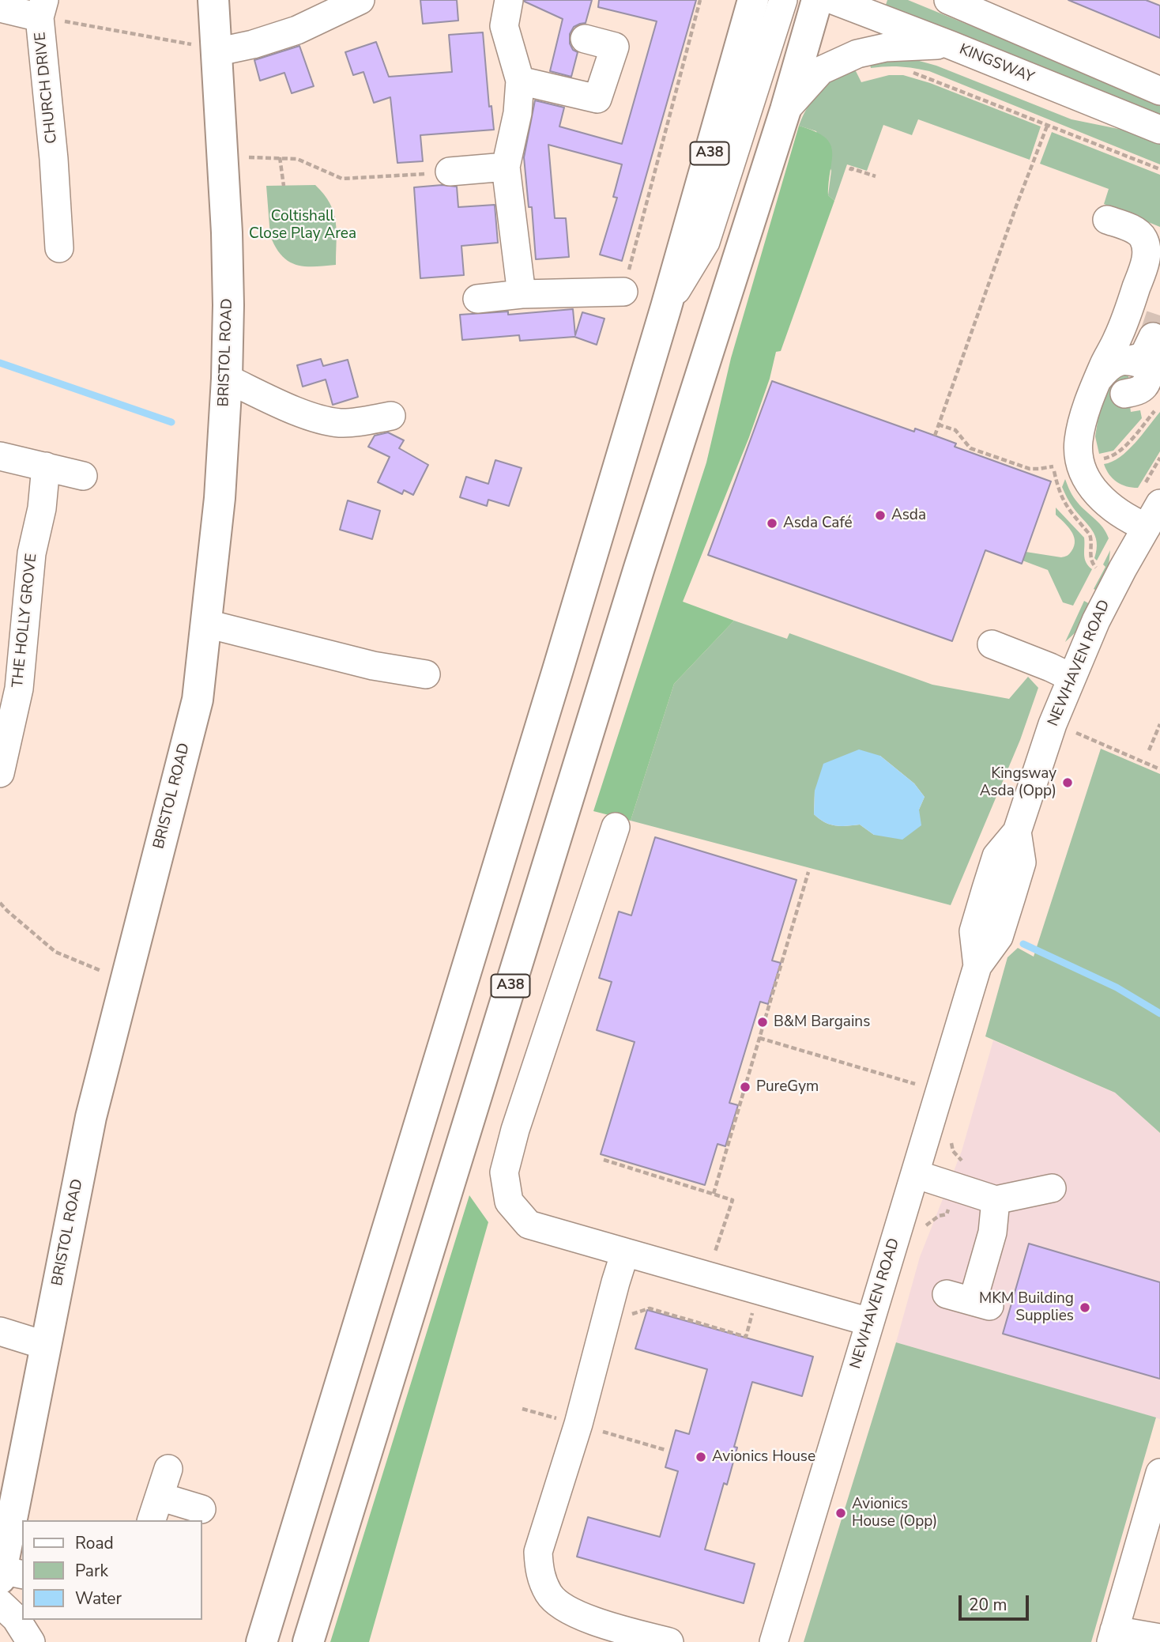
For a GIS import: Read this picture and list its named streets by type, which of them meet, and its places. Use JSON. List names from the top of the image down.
{
  "streets": {
    "main road": ["A38", "BRISTOL ROAD"],
    "street": [
      "KINGSWAY",
      "CHURCH DRIVE",
      "THE HOLLY GROVE",
      "NEWHAVEN ROAD"
    ]
  },
  "parks": ["Coltishall Close Play Area"],
  "places": [
    "Asda",
    "Asda Café",
    "Kingsway Asda (Opp)",
    "B&M Bargains",
    "PureGym",
    "MKM Building Supplies",
    "Avionics House",
    "Avionics House (Opp)"
  ],
  "legend": ["Road", "Park", "Water"],
  "scale_bar": "20 m"
}
